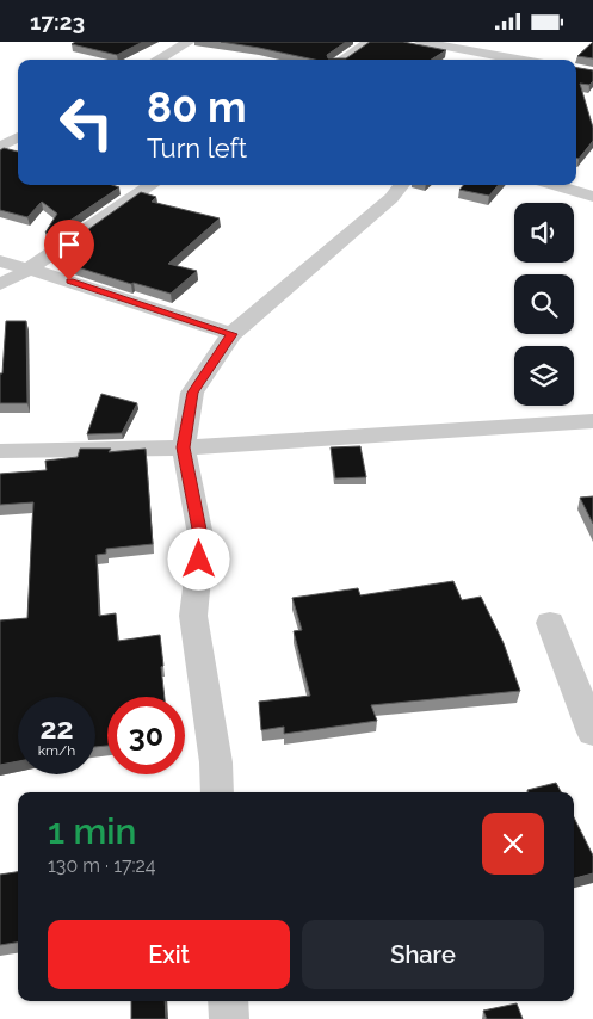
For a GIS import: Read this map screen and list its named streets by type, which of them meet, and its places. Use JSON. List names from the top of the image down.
{
  "page": {
    "status": "17:23",
    "turn": ["80 m", "Turn left"],
    "speed": "22 km/h",
    "limit": "30",
    "heading": ["1 min", "130 m · 17:24"],
    "buttons": ["Exit", "Share"]
  }
}
